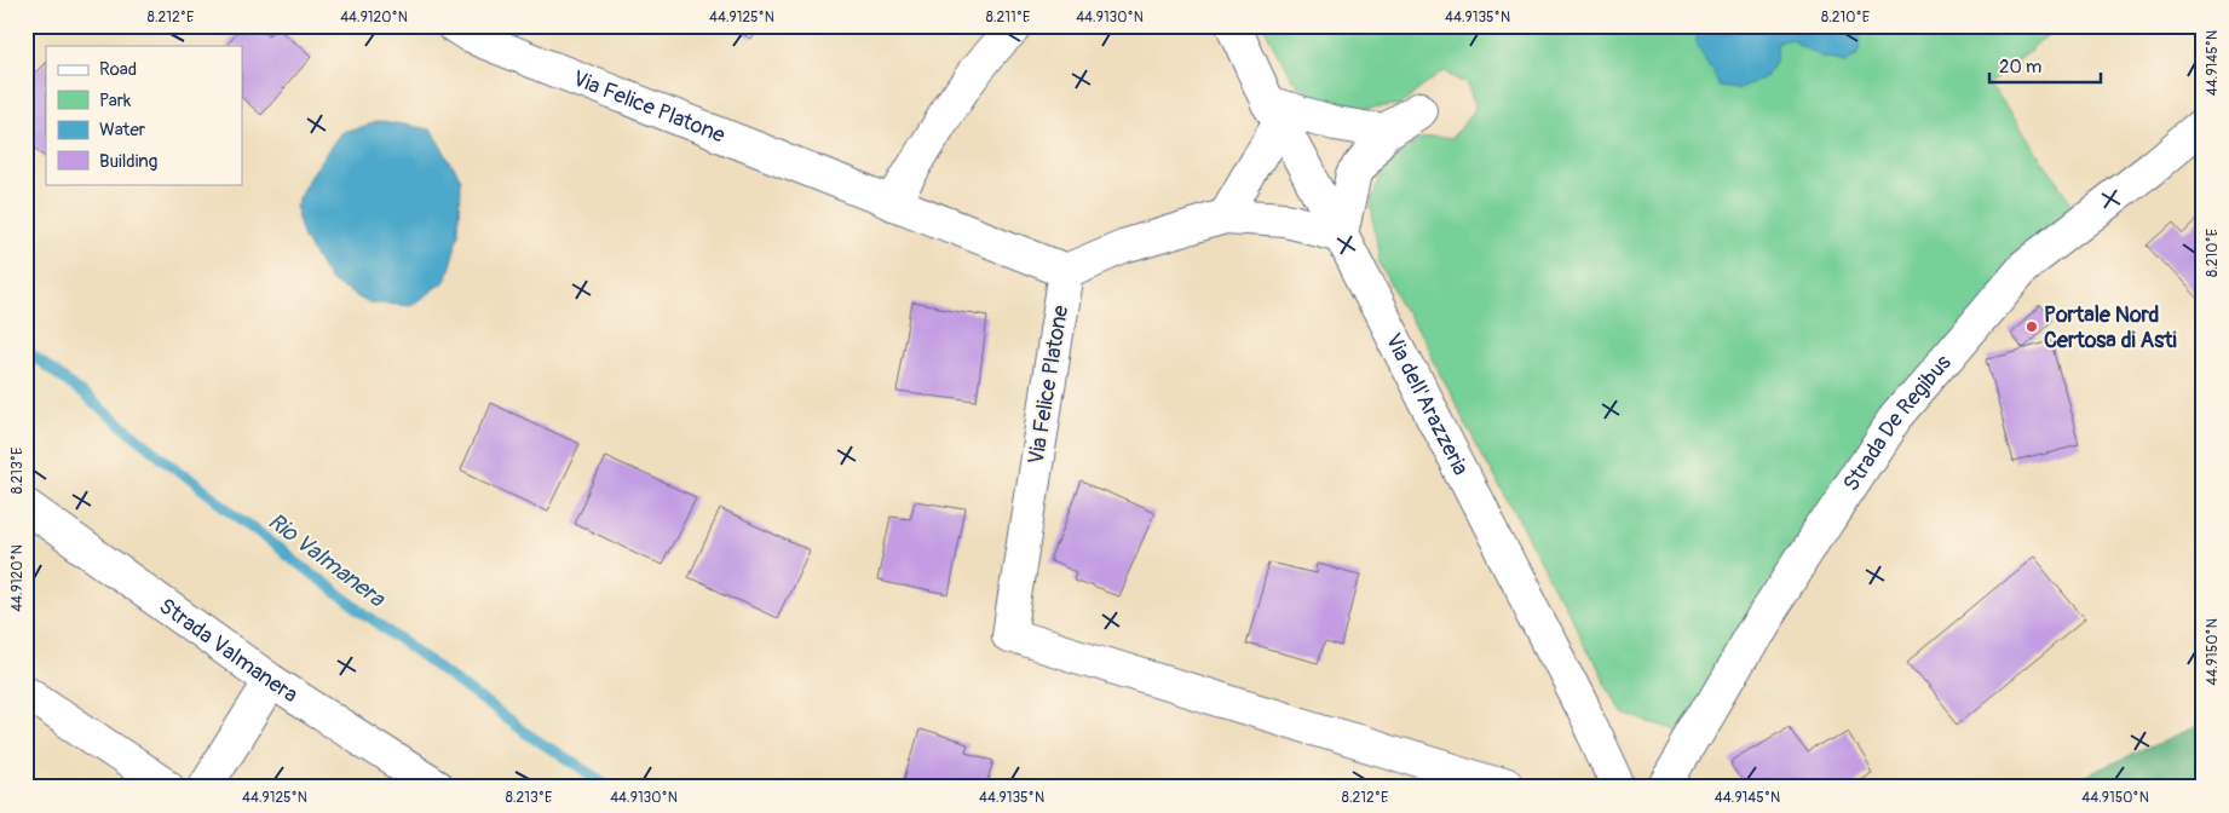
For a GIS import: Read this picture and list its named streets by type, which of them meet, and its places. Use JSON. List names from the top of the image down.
{
  "streets": {
    "street": [
      "Via Felice Platone",
      "Via dell'Arazzeria",
      "Strada De Regibus",
      "Strada Valmanera"
    ]
  },
  "water": ["Rio Valmanera"],
  "places": ["Portale Nord Certosa di Asti"],
  "legend": [
    "Road",
    "Park",
    "Water",
    "Building"
  ],
  "scale_bar": "20 m",
  "coordinates": [
    "8.212°E",
    "44.9120°N",
    "44.9125°N",
    "8.211°E",
    "44.9130°N",
    "44.9135°N",
    "8.210°E",
    "44.9145°N",
    "8.213°E",
    "44.9150°N"
  ]
}
